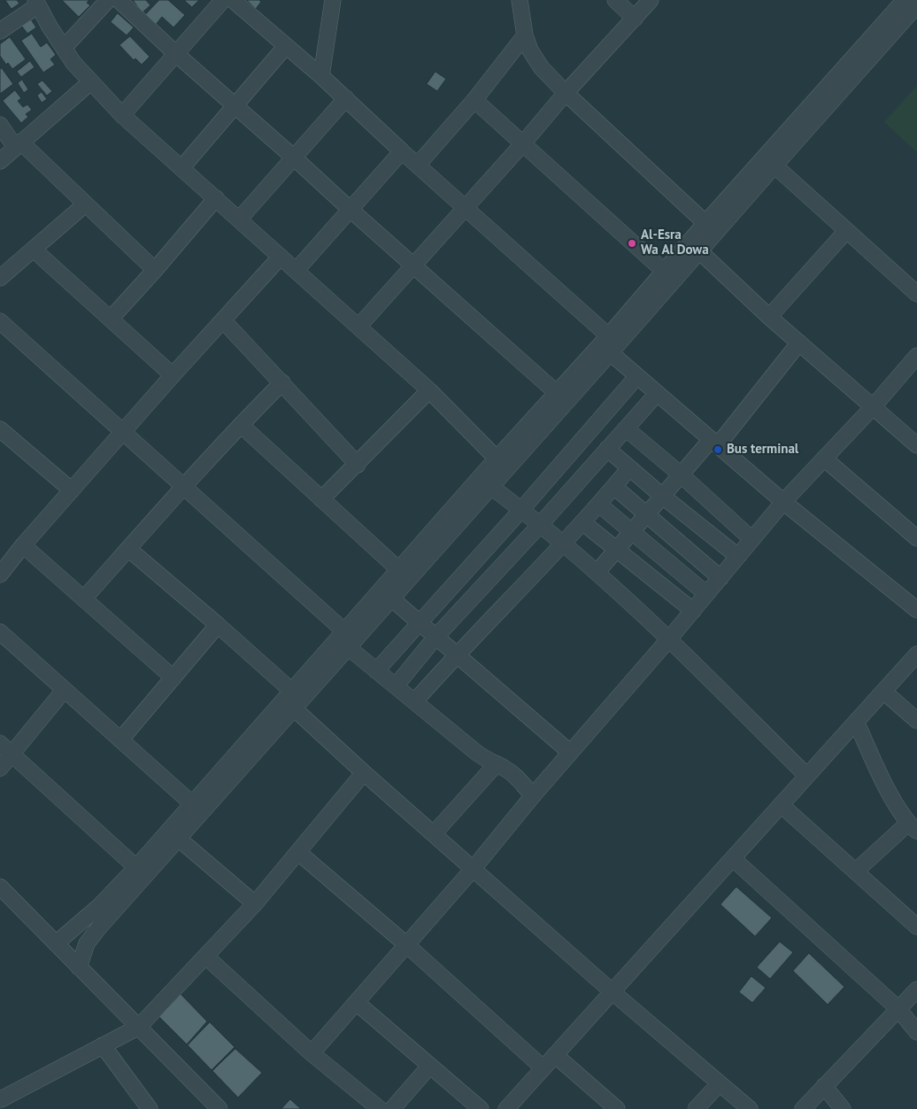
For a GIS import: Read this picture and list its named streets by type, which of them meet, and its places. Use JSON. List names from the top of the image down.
{
  "places": ["Al-Esra Wa Al Dowa", "Bus terminal"]
}
